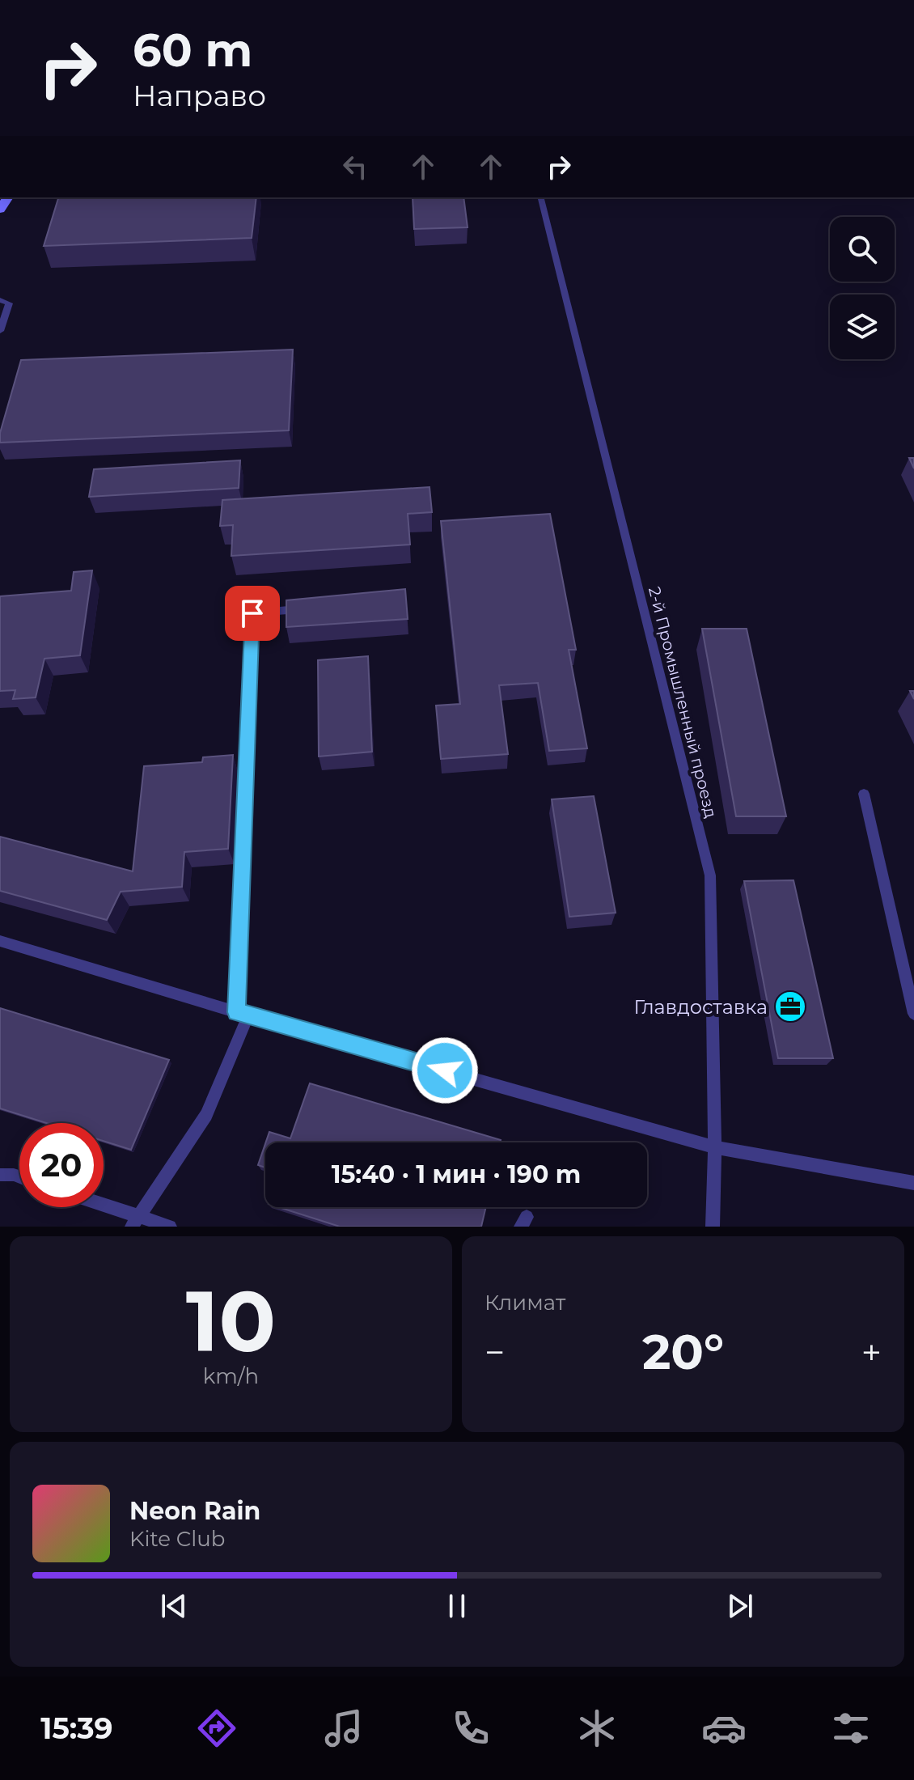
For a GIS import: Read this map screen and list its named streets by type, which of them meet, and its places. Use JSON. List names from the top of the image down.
{
  "streets": {
    "lane": ["2-й Промышленный проезд"]
  },
  "places": {
    "office": ["Главдоставка"]
  },
  "page": {
    "turn": ["60 m", "Направо"],
    "limit": "20",
    "trip": "15:40 · 1 мин · 190 m",
    "tile": [
      ["10", "km/h"],
      "Климат"
    ],
    "heat": ["−", "20°", "+"],
    "song": ["Neon Rain", "Kite Club"],
    "tabs": "15:39"
  }
}
